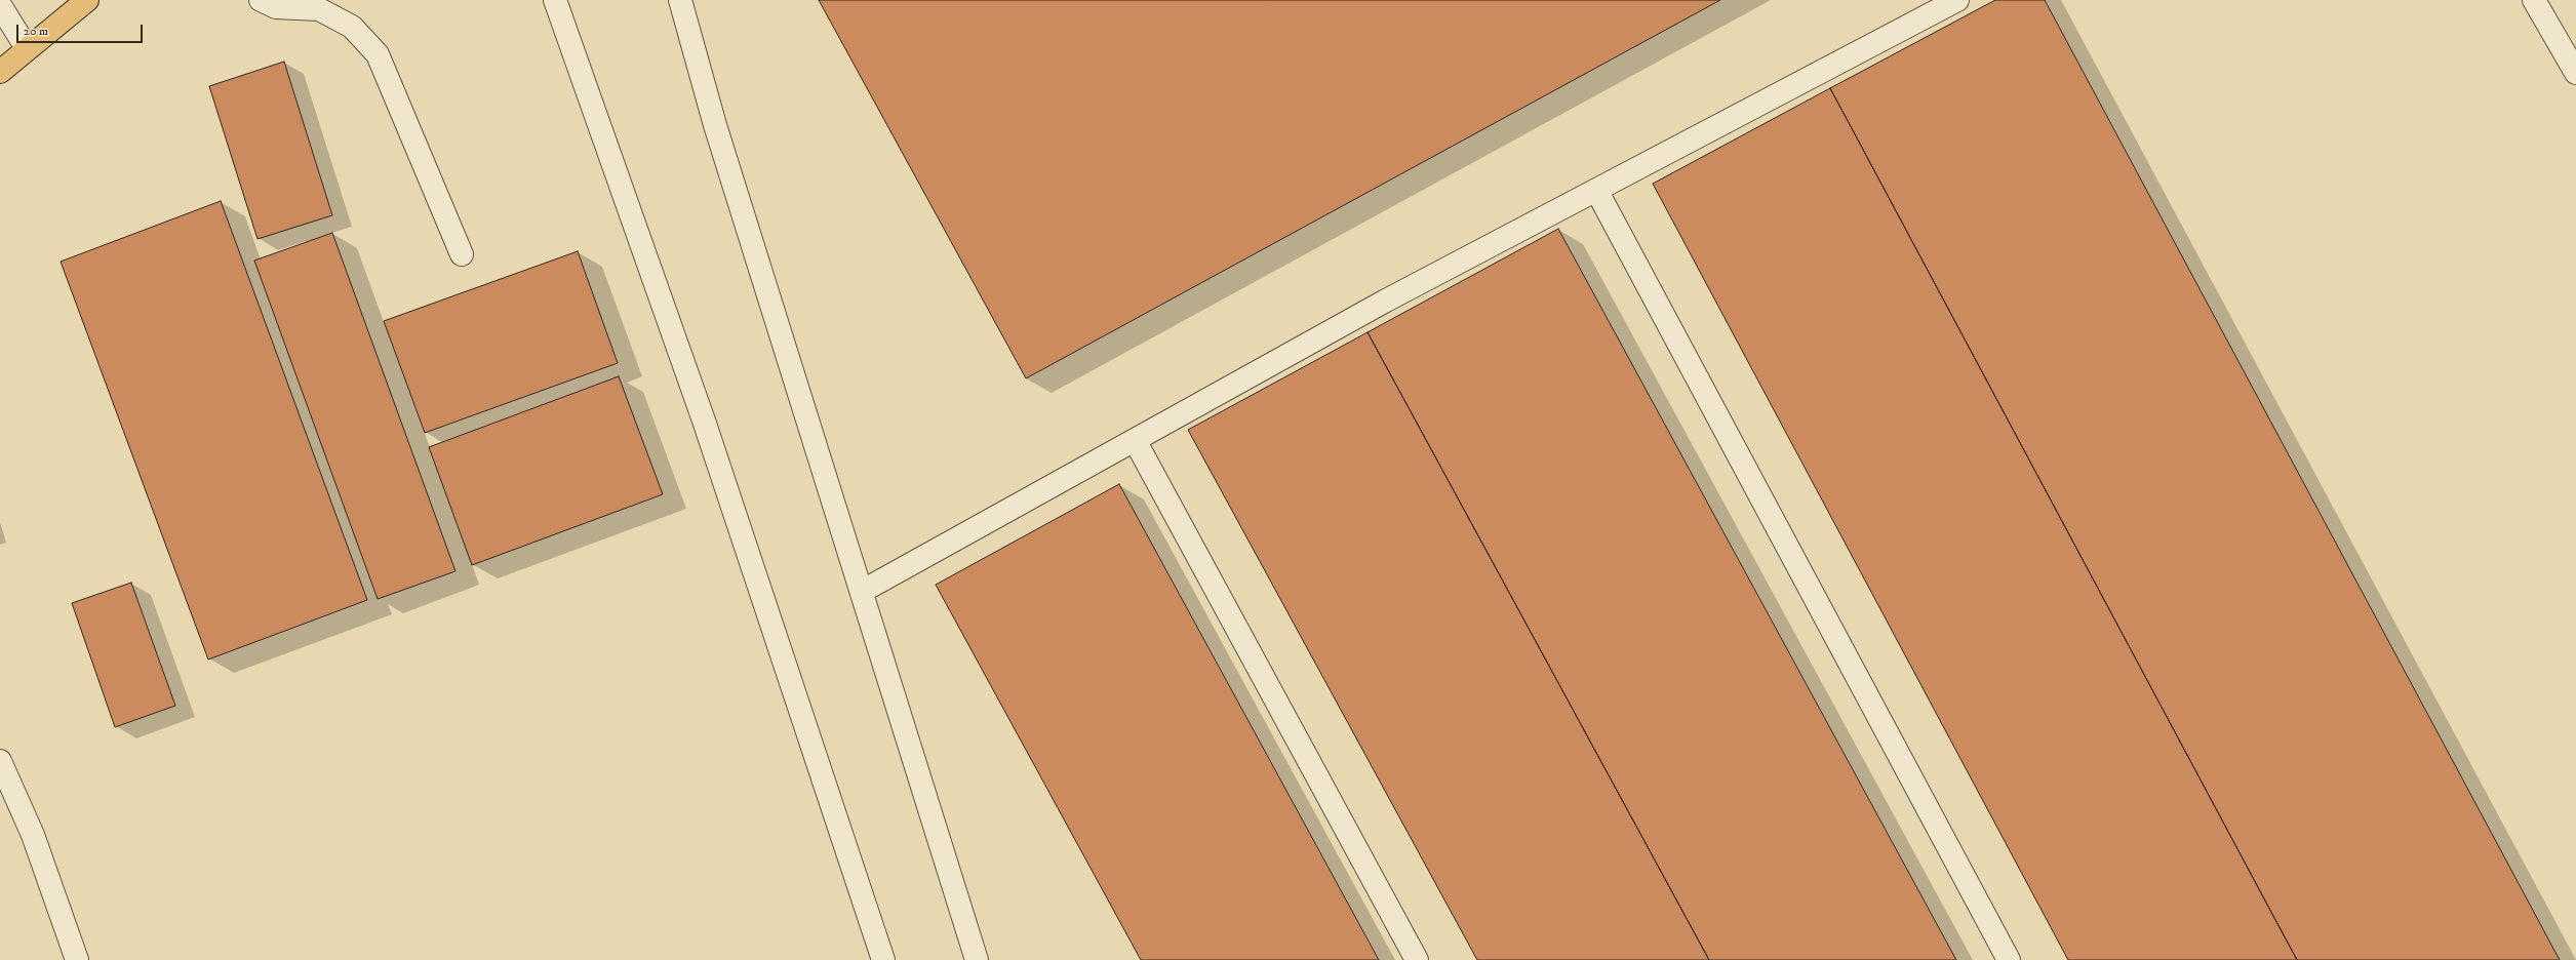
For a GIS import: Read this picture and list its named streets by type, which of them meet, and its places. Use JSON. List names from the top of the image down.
{
  "scale_bar": "20 m"
}
